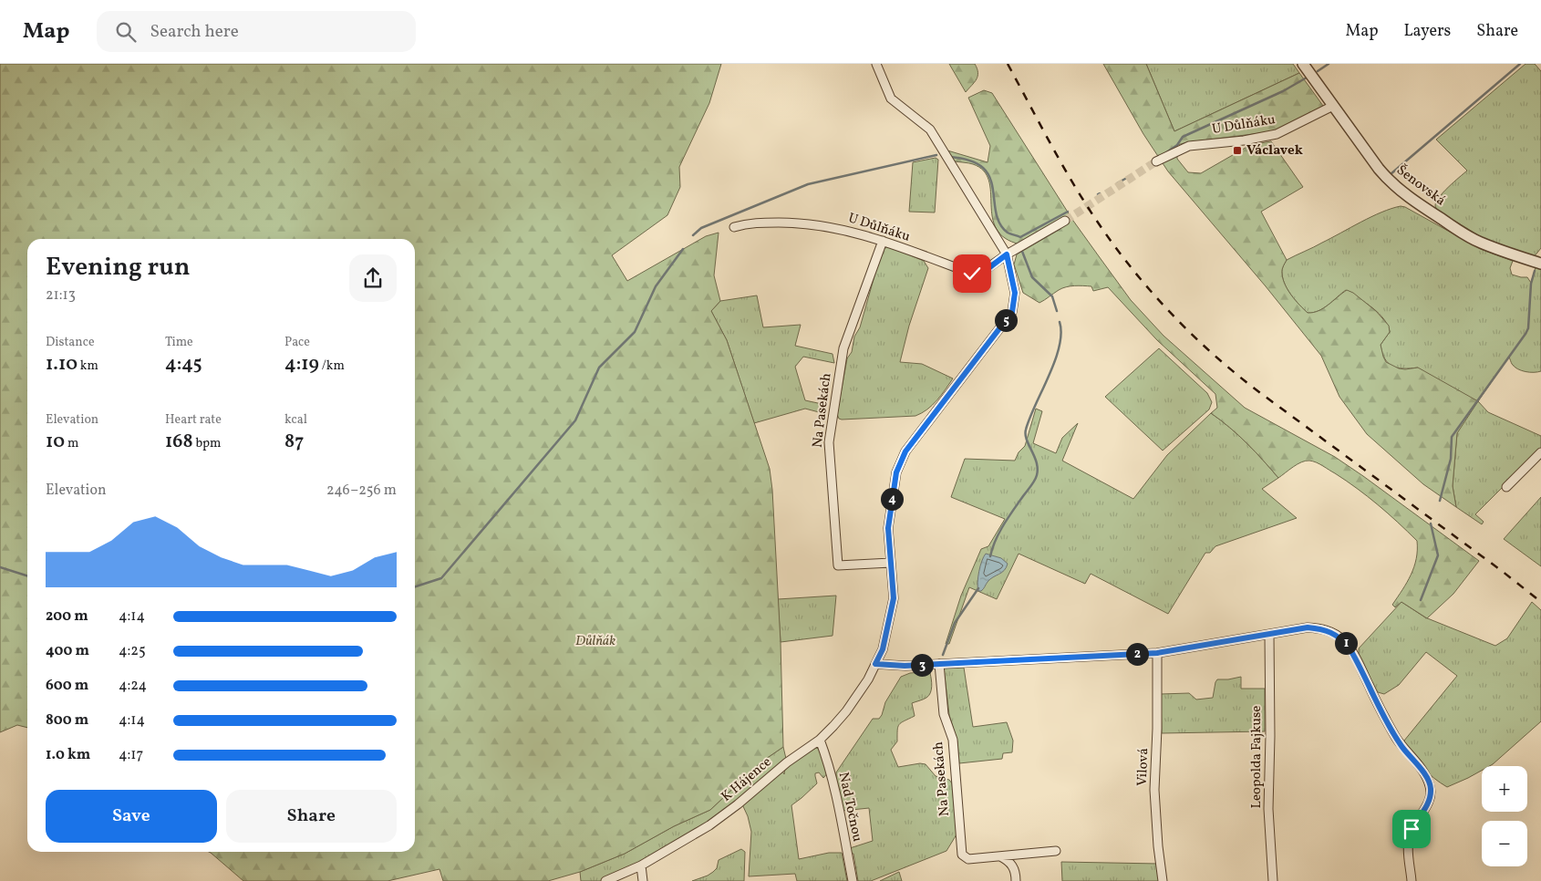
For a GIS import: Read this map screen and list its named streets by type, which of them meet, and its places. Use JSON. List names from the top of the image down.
{
  "streets": {
    "street": [
      "U Důlňáku",
      "Šenovská",
      "Na Pasekách",
      "Leopolda Fajkuse",
      "Vilová",
      "K Hájence",
      "Nad Točnou"
    ]
  },
  "crossings": [
    ["U Důlňáku", "Šenovská"],
    ["U Důlňáku", "Na Pasekách"],
    ["K Hájence", "Nad Točnou"]
  ],
  "parks": ["Důlňák"],
  "places": {
    "transit": ["Václavek"]
  },
  "page": {
    "header": "Map",
    "search": "Search here",
    "nav": ["Map", "Layers", "Share"],
    "heading": ["Evening run", "21:13"],
    "pins": [
      "5",
      "4",
      "1",
      "2",
      "3"
    ],
    "stats": [
      ["Distance", "1.10 km"],
      ["Time", "4:45"],
      ["Pace", "4:19 /km"],
      ["Elevation", "10 m"],
      ["Heart rate", "168 bpm"],
      ["kcal", "87"]
    ],
    "chart": ["Elevation", "246–256 m"],
    "list": [
      {
        "name": "200 m",
        "note": "4:14"
      },
      {
        "name": "400 m",
        "note": "4:25"
      },
      {
        "name": "600 m",
        "note": "4:24"
      },
      {
        "name": "800 m",
        "note": "4:14"
      },
      {
        "name": "1.0 km",
        "note": "4:17"
      }
    ],
    "map_buttons": ["+", "−"],
    "buttons": ["Save", "Share"]
  }
}
